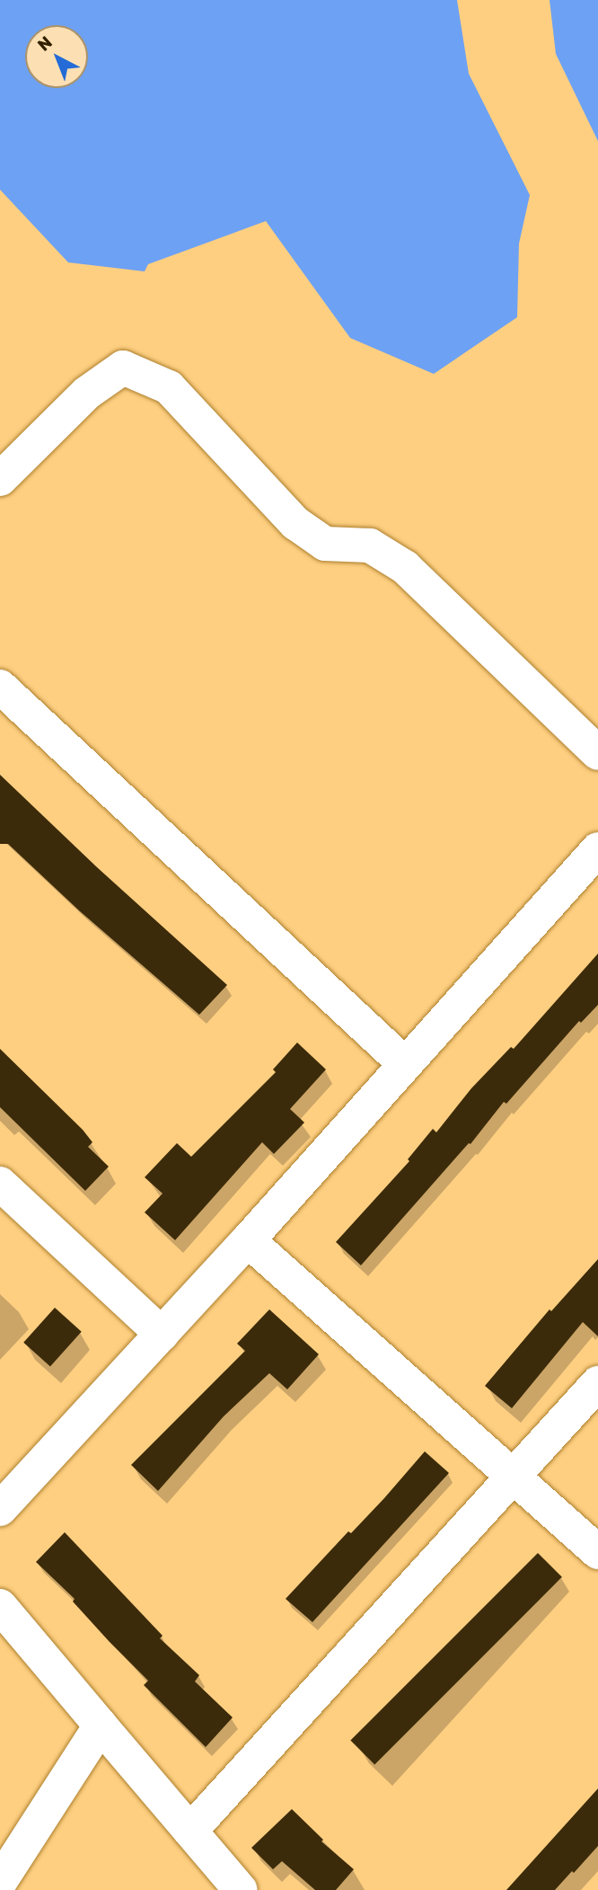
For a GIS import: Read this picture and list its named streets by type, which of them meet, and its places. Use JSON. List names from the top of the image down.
{
  "north": "top left"
}
